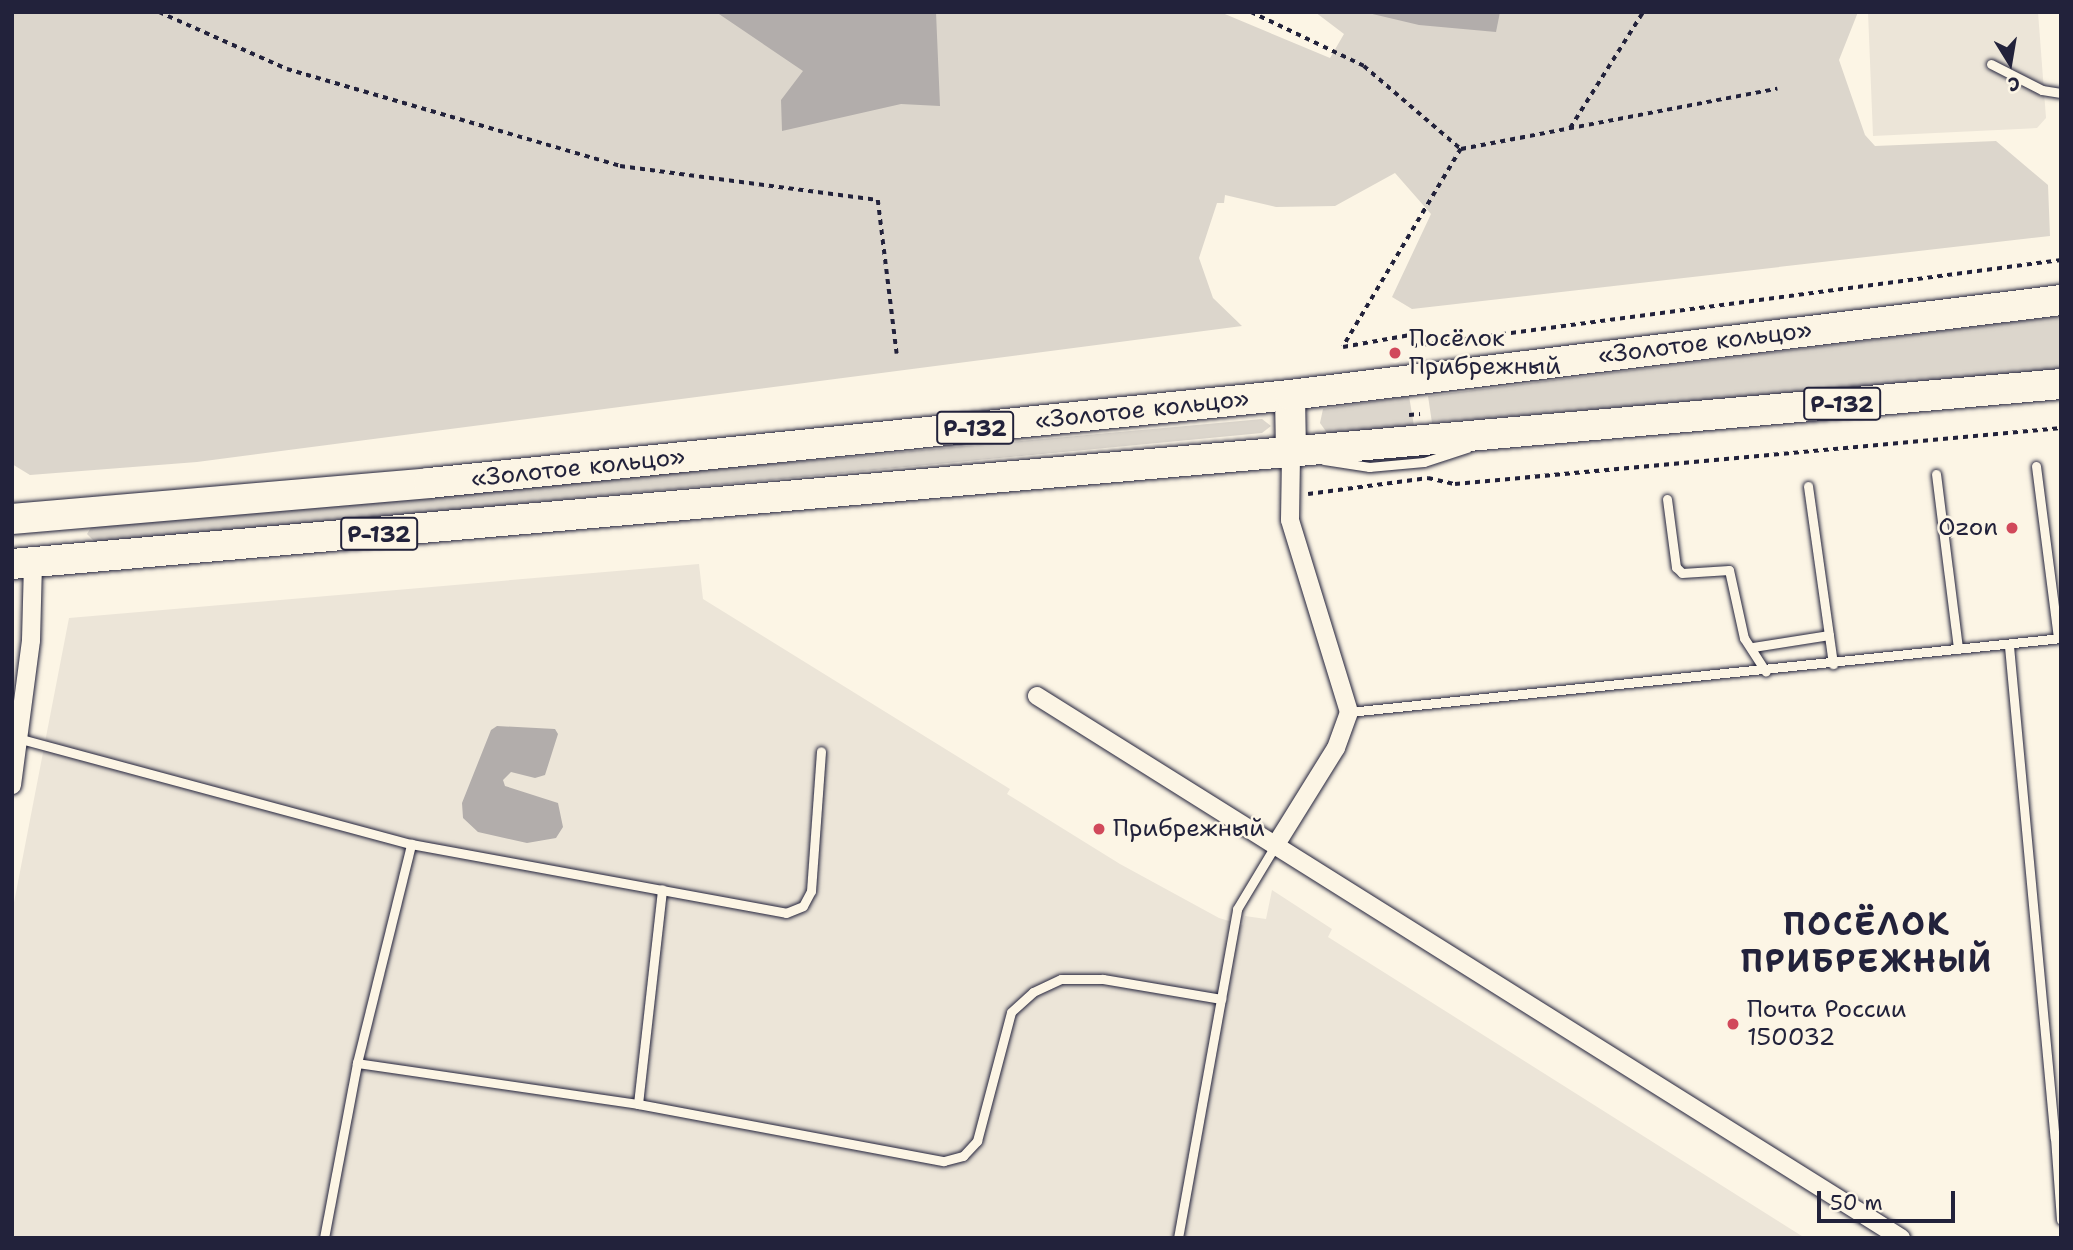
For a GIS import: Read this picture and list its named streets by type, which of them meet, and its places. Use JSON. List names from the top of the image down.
{
  "streets": {
    "highway": ["«Золотое кольцо»", "Р-132"]
  },
  "districts": ["ПОСЁЛОК ПРИБРЕЖНЫЙ"],
  "places": [
    "Посёлок Прибрежный",
    "Ozon",
    "Прибрежный",
    "Почта России 150032"
  ],
  "scale_bar": "50 m",
  "north": "bottom"
}
